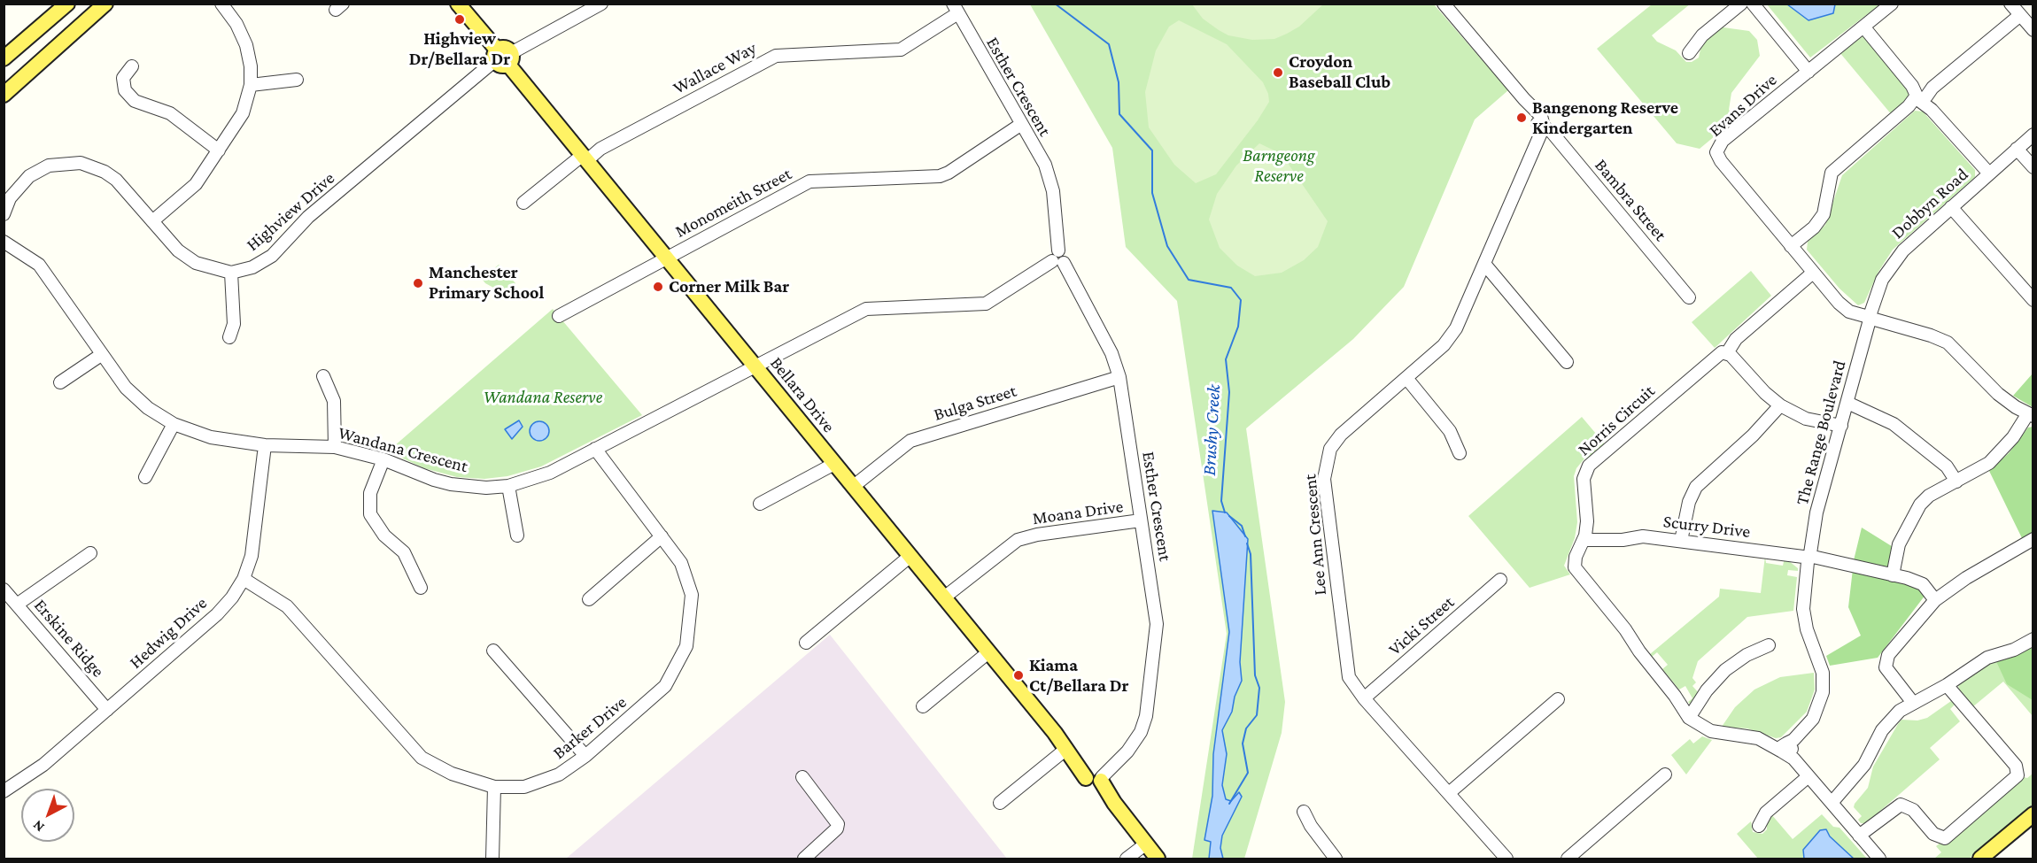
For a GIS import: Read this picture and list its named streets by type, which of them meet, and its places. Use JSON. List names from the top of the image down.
{
  "streets": {
    "main road": ["Bellara Drive"],
    "street": [
      "Wallace Way",
      "Esther Crescent",
      "Evans Drive",
      "Bambra Street",
      "Monomeith Street",
      "Dobbyn Road",
      "Highview Drive",
      "Bulga Street",
      "Norris Circuit",
      "The Range Boulevard",
      "Wandana Crescent",
      "Moana Drive",
      "Scurry Drive",
      "Lee Ann Crescent",
      "Vicki Street",
      "Hedwig Drive",
      "Erskine Ridge",
      "Barker Drive"
    ]
  },
  "crossings": [
    ["Wallace Way", "Esther Crescent"],
    ["Wallace Way", "Bellara Drive"],
    ["Esther Crescent", "Monomeith Street"],
    ["Esther Crescent", "Bellara Drive"],
    ["Esther Crescent", "Bulga Street"],
    ["Esther Crescent", "Wandana Crescent"],
    ["Esther Crescent", "Moana Drive"],
    ["Evans Drive", "Dobbyn Road"],
    ["Evans Drive", "The Range Boulevard"],
    ["Bambra Street", "Lee Ann Crescent"],
    ["Monomeith Street", "Bellara Drive"],
    ["Dobbyn Road", "The Range Boulevard"],
    ["Highview Drive", "Bellara Drive"],
    ["Bellara Drive", "Bulga Street"],
    ["Bellara Drive", "Wandana Crescent"],
    ["Bellara Drive", "Moana Drive"],
    ["Norris Circuit", "The Range Boulevard"],
    ["Norris Circuit", "Scurry Drive"],
    ["The Range Boulevard", "Scurry Drive"],
    ["Wandana Crescent", "Hedwig Drive"],
    ["Wandana Crescent", "Barker Drive"],
    ["Lee Ann Crescent", "Vicki Street"],
    ["Hedwig Drive", "Erskine Ridge"],
    ["Hedwig Drive", "Barker Drive"]
  ],
  "water": ["Brushy Creek"],
  "parks": ["Barngeong Reserve", "Wandana Reserve"],
  "places": [
    "Highview Dr/Bellara Dr",
    "Croydon Baseball Club",
    "Bangenong Reserve Kindergarten",
    "Manchester Primary School",
    "Corner Milk Bar",
    "Kiama Ct/Bellara Dr"
  ],
  "north": "bottom left"
}
